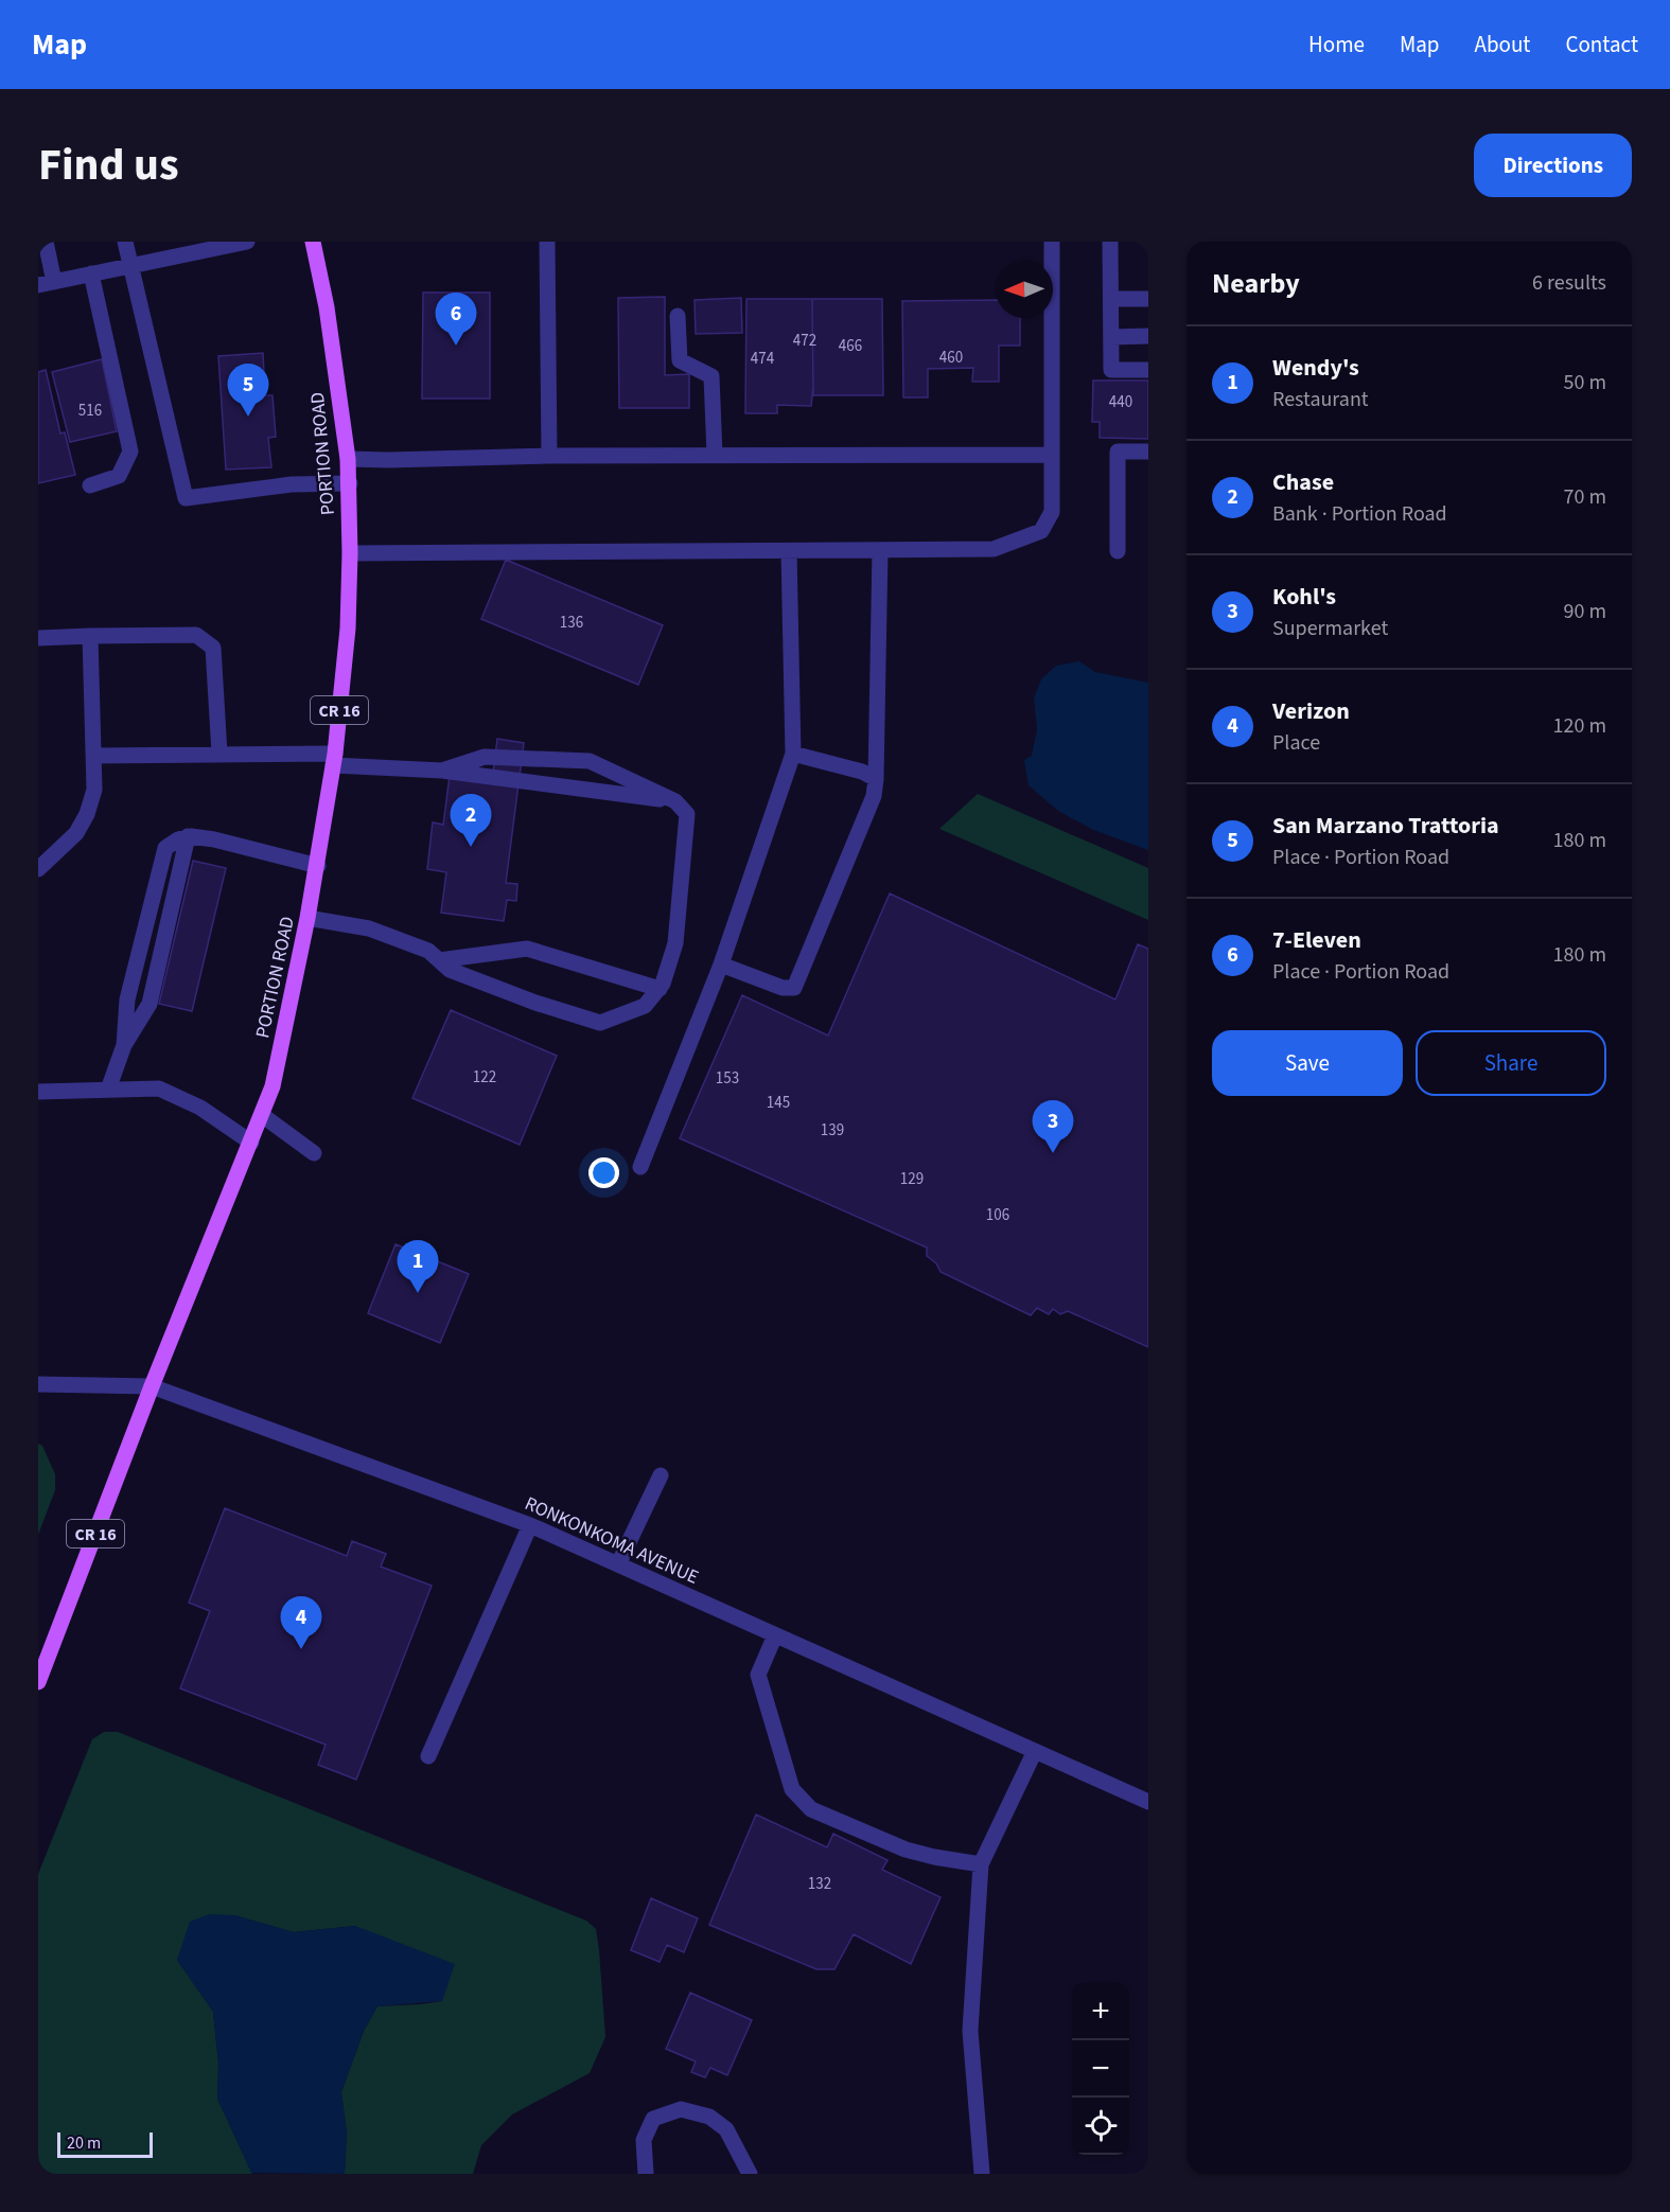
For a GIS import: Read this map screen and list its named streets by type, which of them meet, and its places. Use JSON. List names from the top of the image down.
{
  "streets": {
    "main road": ["PORTION ROAD", "CR 16"],
    "street": ["RONKONKOMA AVENUE"]
  },
  "crossings": [
    ["PORTION ROAD", "RONKONKOMA AVENUE"]
  ],
  "house_numbers": [
    "472",
    "466",
    "460",
    "474",
    "440",
    "516",
    "136",
    "122",
    "153",
    "145",
    "139",
    "129",
    "106",
    "132"
  ],
  "scale_bar": "20 m",
  "north": "left",
  "page": {
    "header": "Map",
    "nav": [
      "Home",
      "Map",
      "About",
      "Contact"
    ],
    "title": "Find us",
    "buttons": [
      "Directions",
      ["Save", "Share"]
    ],
    "heading": ["Nearby", "6 results"],
    "pins": [
      "6",
      "5",
      "2",
      "3",
      "1",
      "4"
    ],
    "list": [
      {
        "mark": "1",
        "name": "Wendy's",
        "note": "Restaurant",
        "value": "50 m"
      },
      {
        "mark": "2",
        "name": "Chase",
        "note": "Bank · Portion Road",
        "value": "70 m"
      },
      {
        "mark": "3",
        "name": "Kohl's",
        "note": "Supermarket",
        "value": "90 m"
      },
      {
        "mark": "4",
        "name": "Verizon",
        "note": "Place",
        "value": "120 m"
      },
      {
        "mark": "5",
        "name": "San Marzano Trattoria",
        "note": "Place · Portion Road",
        "value": "180 m"
      },
      {
        "mark": "6",
        "name": "7-Eleven",
        "note": "Place · Portion Road",
        "value": "180 m"
      }
    ],
    "map_buttons": ["+", "−"],
    "scale": "20 m"
  }
}
